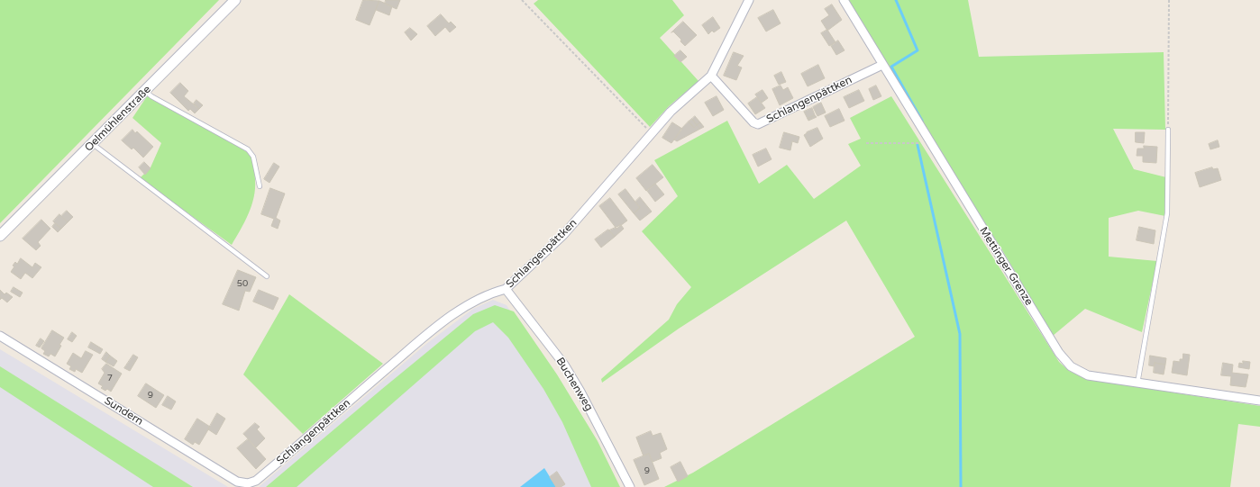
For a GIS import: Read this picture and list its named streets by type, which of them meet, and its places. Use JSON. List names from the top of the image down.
{
  "streets": {
    "street": [
      "Schlangenpättken",
      "Oelmühlenstraße",
      "Mettinger Grenze",
      "Buchenweg",
      "Sundern"
    ]
  },
  "crossings": [
    ["Schlangenpättken", "Mettinger Grenze"],
    ["Schlangenpättken", "Buchenweg"],
    ["Schlangenpättken", "Sundern"]
  ],
  "house_numbers": [
    "50",
    "7",
    "9",
    "9"
  ]
}
